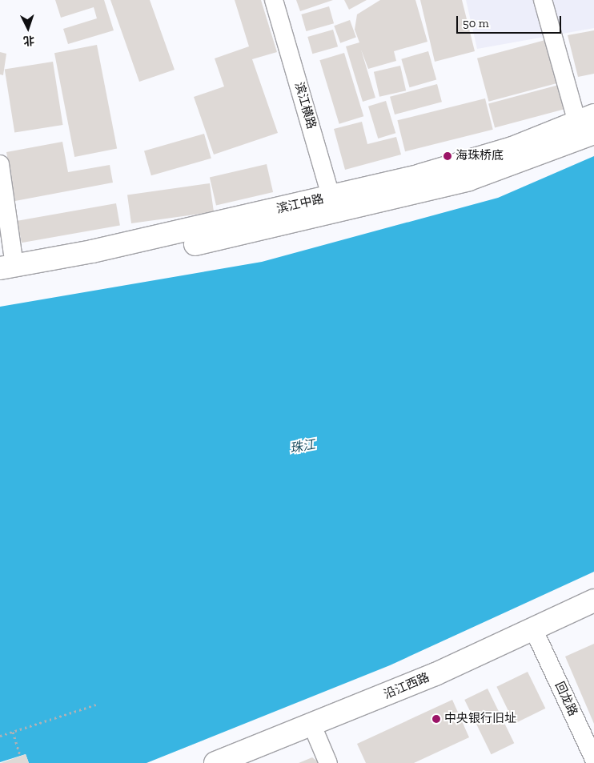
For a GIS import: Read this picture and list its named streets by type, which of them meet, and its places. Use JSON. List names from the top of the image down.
{
  "streets": {
    "main road": ["滨江中路", "沿江西路"],
    "street": ["滨江横路", "回龙路"]
  },
  "crossings": [
    ["滨江横路", "滨江中路"],
    ["沿江西路", "回龙路"]
  ],
  "water": ["珠江"],
  "places": ["海珠桥底", "中央银行旧址"],
  "scale_bar": "50 m",
  "north": "bottom"
}
